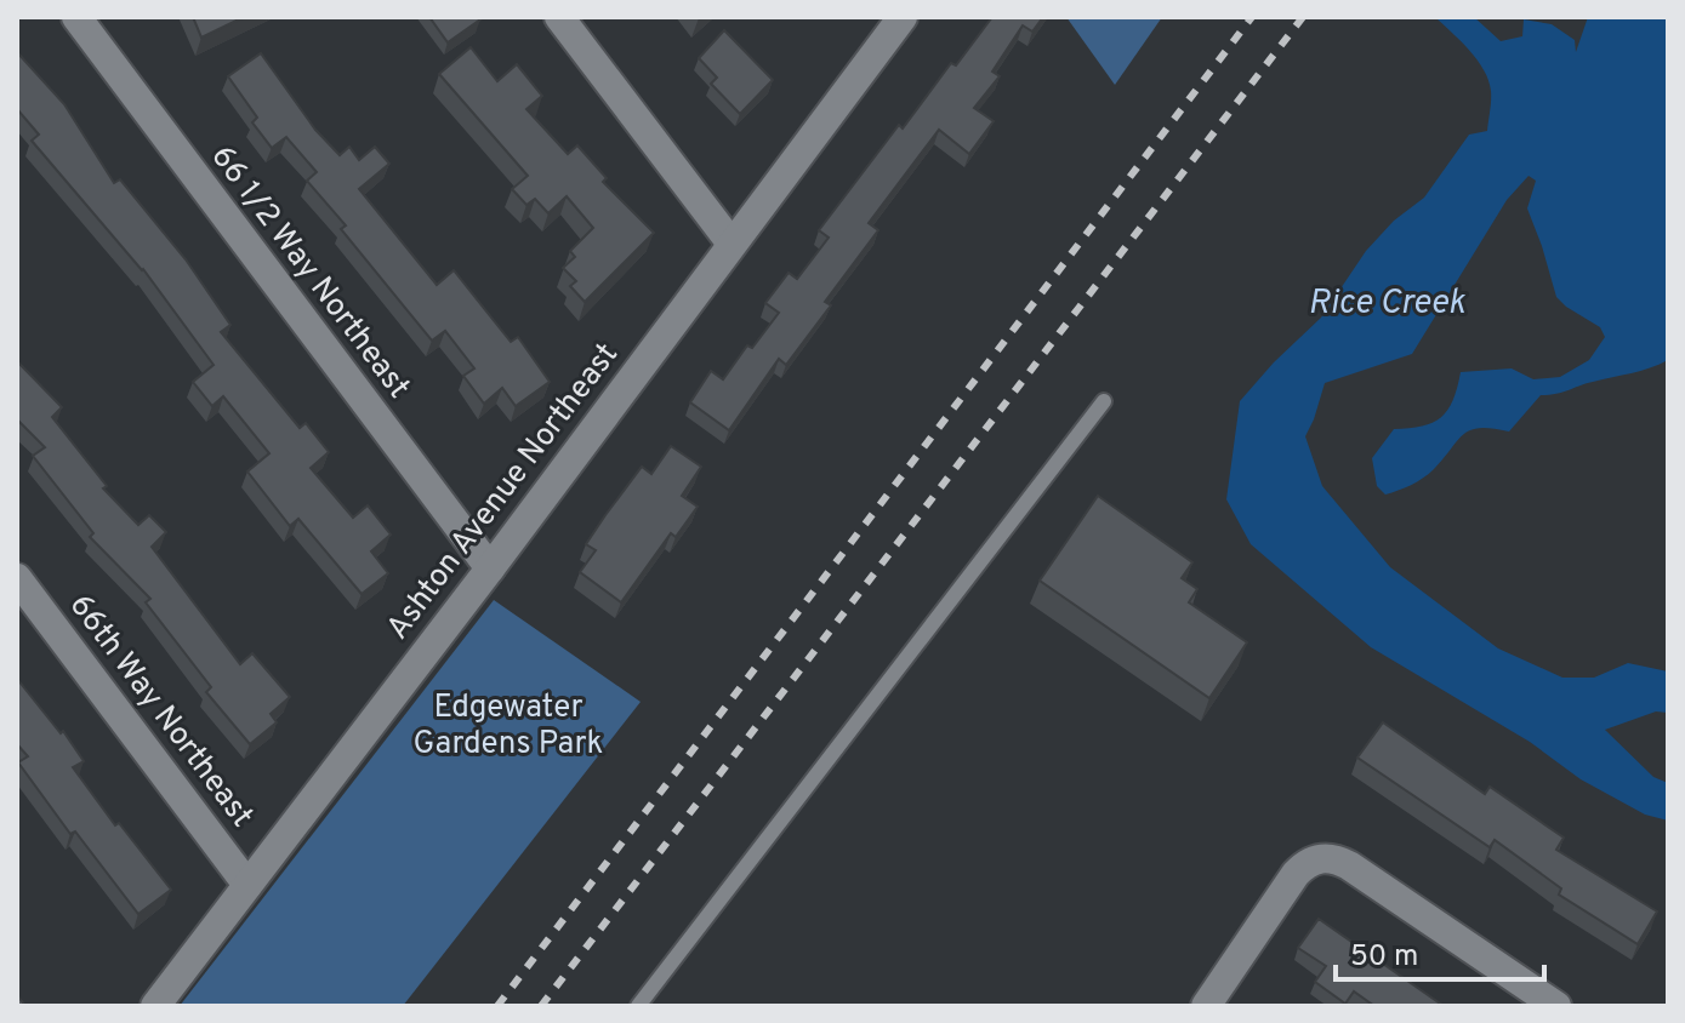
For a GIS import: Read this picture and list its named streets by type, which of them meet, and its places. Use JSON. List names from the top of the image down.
{
  "streets": {
    "street": ["66 1/2 Way Northeast", "Ashton Avenue Northeast", "66th Way Northeast"]
  },
  "crossings": [
    ["66 1/2 Way Northeast", "Ashton Avenue Northeast"],
    ["Ashton Avenue Northeast", "66th Way Northeast"]
  ],
  "water": ["Rice Creek"],
  "parks": ["Edgewater Gardens Park"],
  "scale_bar": "50 m"
}
